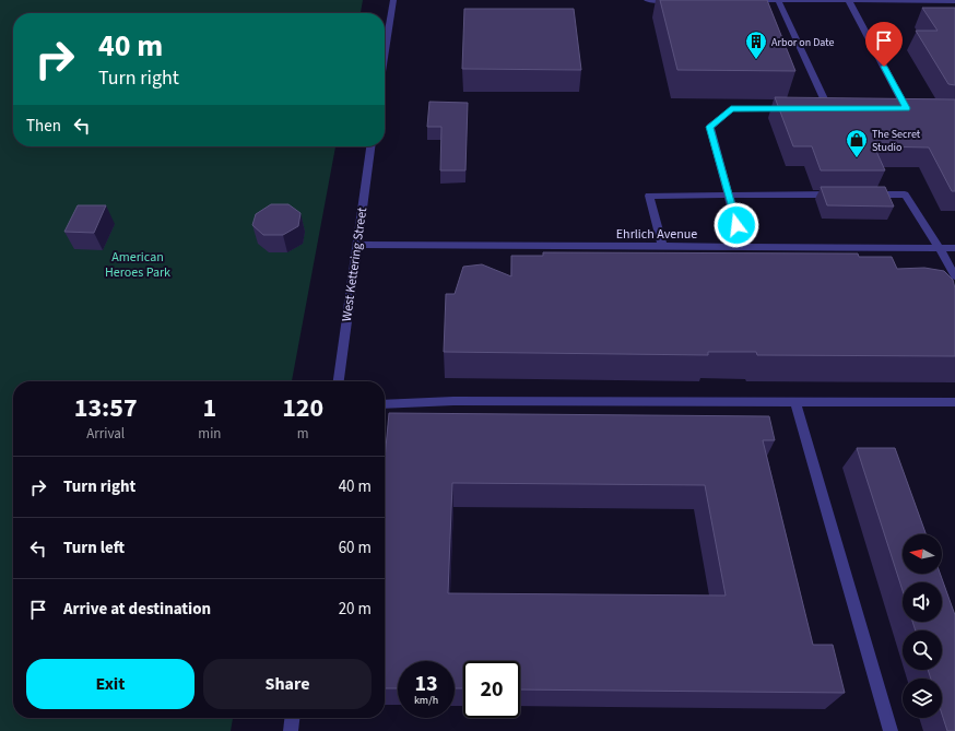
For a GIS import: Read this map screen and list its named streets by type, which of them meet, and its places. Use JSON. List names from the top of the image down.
{
  "streets": {
    "street": ["Ehrlich Avenue", "West Kettering Street"]
  },
  "crossings": [
    ["Ehrlich Avenue", "West Kettering Street"]
  ],
  "parks": ["American Heroes Park"],
  "places": {
    "building": ["Arbor on Date"],
    "shop": ["The Secret Studio"]
  },
  "north": "left",
  "page": {
    "turn": ["40 m", "Turn right"],
    "then": "Then",
    "eta": [
      "13:57",
      "Arrival",
      "1",
      "min",
      "120",
      "m"
    ],
    "list": [
      {
        "name": "Turn right",
        "value": "40 m"
      },
      {
        "name": "Turn left",
        "value": "60 m"
      },
      {
        "name": "Arrive at destination",
        "value": "20 m"
      }
    ],
    "buttons": ["Exit", "Share"],
    "speed": "13 km/h",
    "limit": "20"
  }
}
